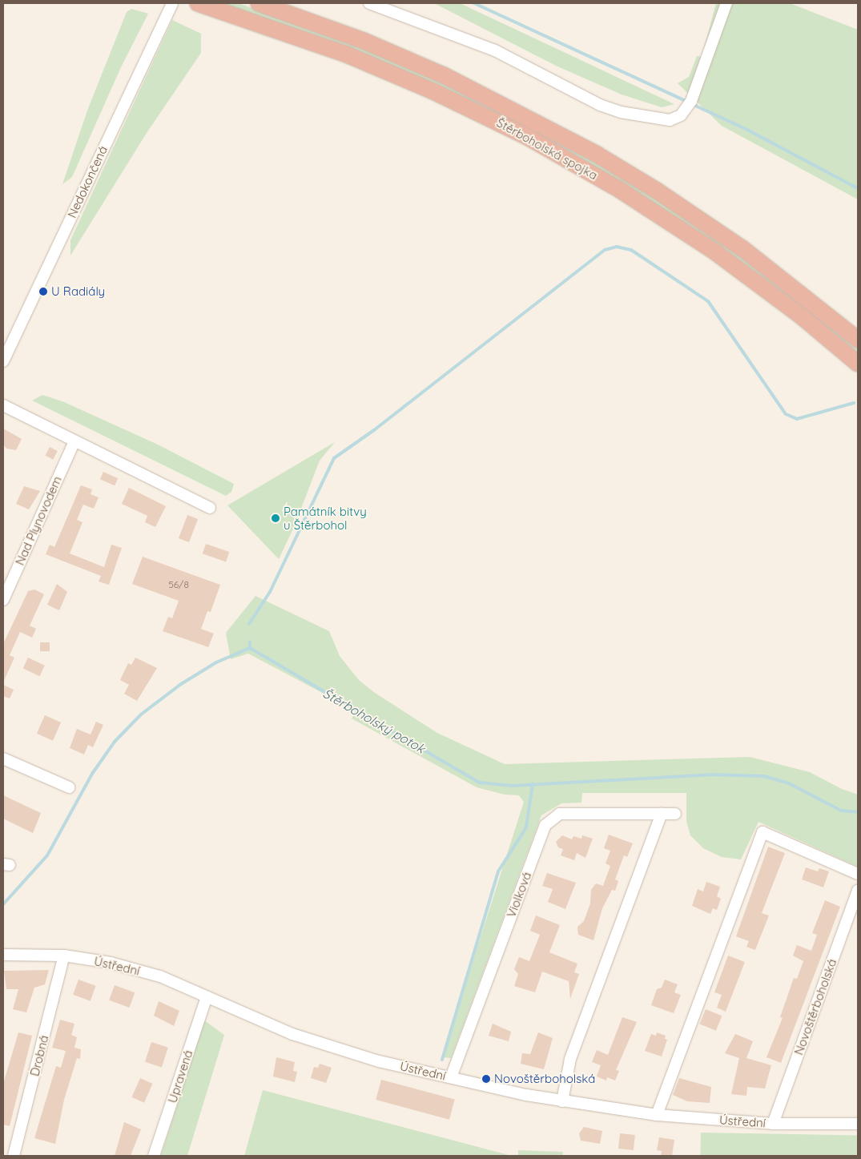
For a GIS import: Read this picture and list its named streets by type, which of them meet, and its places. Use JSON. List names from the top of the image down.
{
  "streets": {
    "highway": ["Štěrboholská spojka"],
    "street": [
      "Nedokončená",
      "Nad Plynovodem",
      "Violková",
      "Ústřední",
      "Novoštěrboholská",
      "Drobná",
      "Upravená"
    ]
  },
  "crossings": [
    ["Violková", "Ústřední"],
    ["Ústřední", "Novoštěrboholská"],
    ["Ústřední", "Drobná"],
    ["Ústřední", "Upravená"]
  ],
  "water": ["Štěrboholský potok"],
  "places": ["U Radiály", "Památník bitvy u Štěrbohol", "Novoštěrboholská"],
  "house_numbers": ["56/8"]
}
